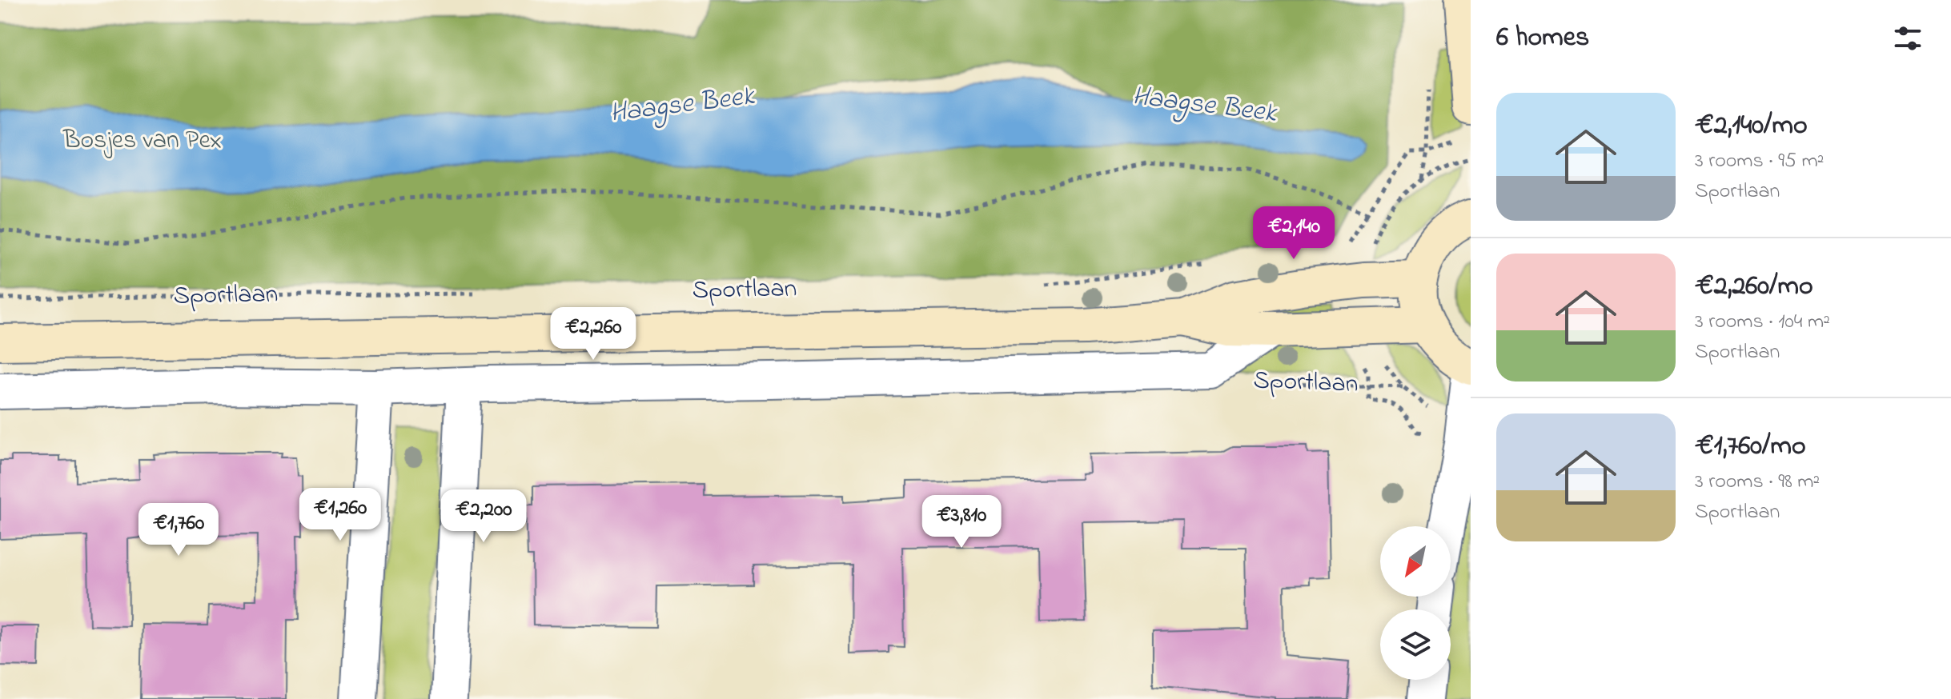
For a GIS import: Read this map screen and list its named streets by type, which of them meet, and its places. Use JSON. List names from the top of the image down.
{
  "streets": {
    "main road": ["Sportlaan"]
  },
  "water": ["Haagse Beek"],
  "parks": ["Bosjes van Pex"],
  "north": "bottom left",
  "page": {
    "heading": "6 homes",
    "list": [
      {
        "name": "€2,140/mo",
        "note": "3 rooms · 95 m² · Sportlaan"
      },
      {
        "name": "€2,260/mo",
        "note": "3 rooms · 104 m² · Sportlaan"
      },
      {
        "name": "€1,760/mo",
        "note": "3 rooms · 98 m² · Sportlaan"
      }
    ],
    "price": [
      "€2,140",
      "€2,260",
      "€1,260",
      "€2,200",
      "€3,810",
      "€1,760"
    ]
  }
}
